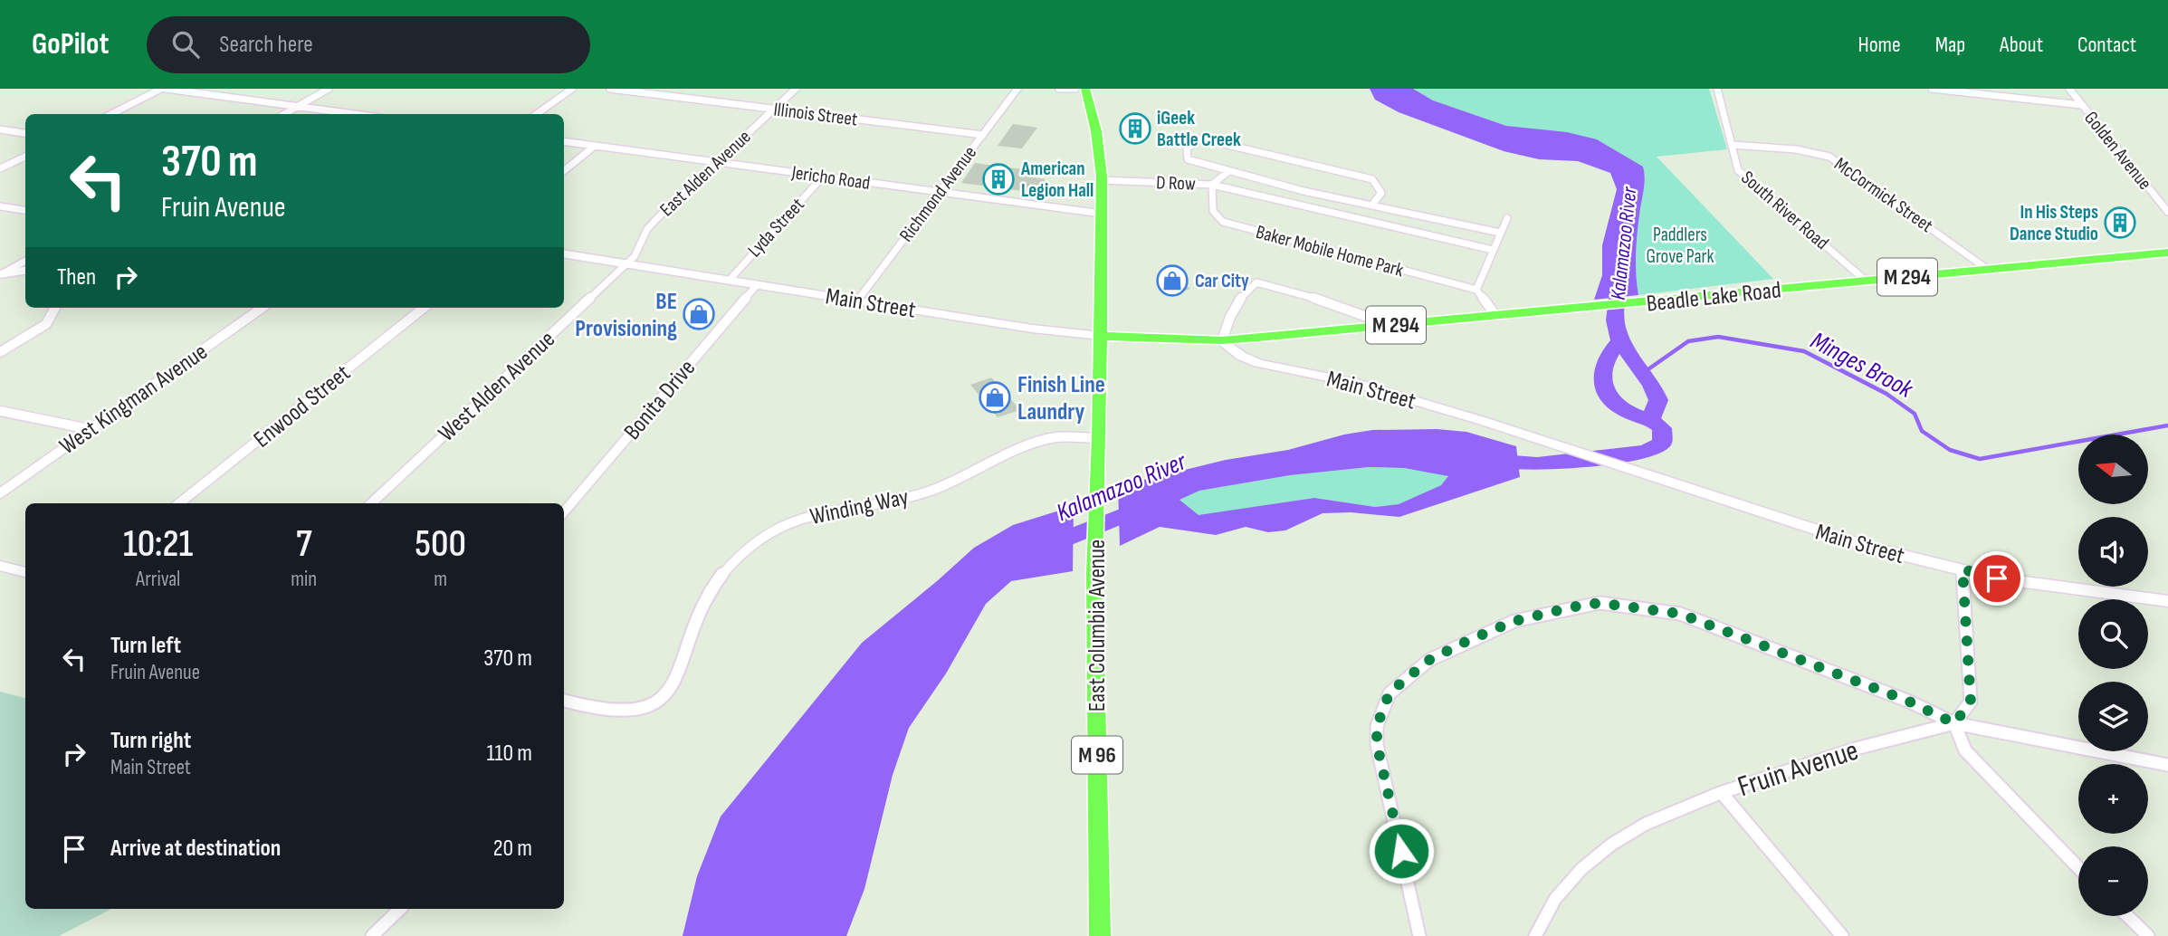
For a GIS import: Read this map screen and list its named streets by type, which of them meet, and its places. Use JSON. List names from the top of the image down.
{
  "streets": {
    "main road": [
      "M 294",
      "Beadle Lake Road",
      "Main Street",
      "East Columbia Avenue",
      "M 96"
    ],
    "street": [
      "Illinois Street",
      "Golden Avenue",
      "East Alden Avenue",
      "Jericho Road",
      "D Row",
      "Richmond Avenue",
      "McCormick Street",
      "South River Road",
      "Lyda Street",
      "Baker Mobile Home Park",
      "West Alden Avenue",
      "West Kingman Avenue",
      "Bonita Drive",
      "Enwood Street",
      "Winding Way",
      "Fruin Avenue"
    ]
  },
  "crossings": [
    ["Illinois Street", "East Alden Avenue"],
    ["Illinois Street", "Richmond Avenue"],
    ["East Alden Avenue", "Jericho Road"],
    ["East Alden Avenue", "Main Street"],
    ["East Alden Avenue", "West Alden Avenue"],
    ["Jericho Road", "Richmond Avenue"],
    ["Jericho Road", "Lyda Street"],
    ["Jericho Road", "East Columbia Avenue"],
    ["D Row", "Baker Mobile Home Park"],
    ["D Row", "East Columbia Avenue"],
    ["Richmond Avenue", "Main Street"],
    ["McCormick Street", "South River Road"],
    ["McCormick Street", "Beadle Lake Road"],
    ["South River Road", "Beadle Lake Road"],
    ["Lyda Street", "Main Street"],
    ["Beadle Lake Road", "Main Street"],
    ["Main Street", "West Alden Avenue"],
    ["Main Street", "Bonita Drive"],
    ["Main Street", "East Columbia Avenue"],
    ["Winding Way", "East Columbia Avenue"]
  ],
  "water": ["Kalamazoo River", "Minges Brook"],
  "parks": ["Paddlers Grove Park"],
  "places": {
    "building": ["iGeek Battle Creek", "American Legion Hall", "In His Steps Dance Studio"],
    "shop": ["Car City", "BE Provisioning", "Finish Line Laundry"]
  },
  "north": "left",
  "page": {
    "header": "GoPilot",
    "search": "Search here",
    "nav": [
      "Home",
      "Map",
      "About",
      "Contact"
    ],
    "turn": ["370 m", "Fruin Avenue"],
    "then": "Then",
    "map_buttons": ["+", "−"],
    "eta": [
      "10:21",
      "Arrival",
      "7",
      "min",
      "500",
      "m"
    ],
    "list": [
      {
        "name": "Turn left",
        "note": "Fruin Avenue",
        "value": "370 m"
      },
      {
        "name": "Turn right",
        "note": "Main Street",
        "value": "110 m"
      },
      {
        "name": "Arrive at destination",
        "value": "20 m"
      }
    ]
  }
}
